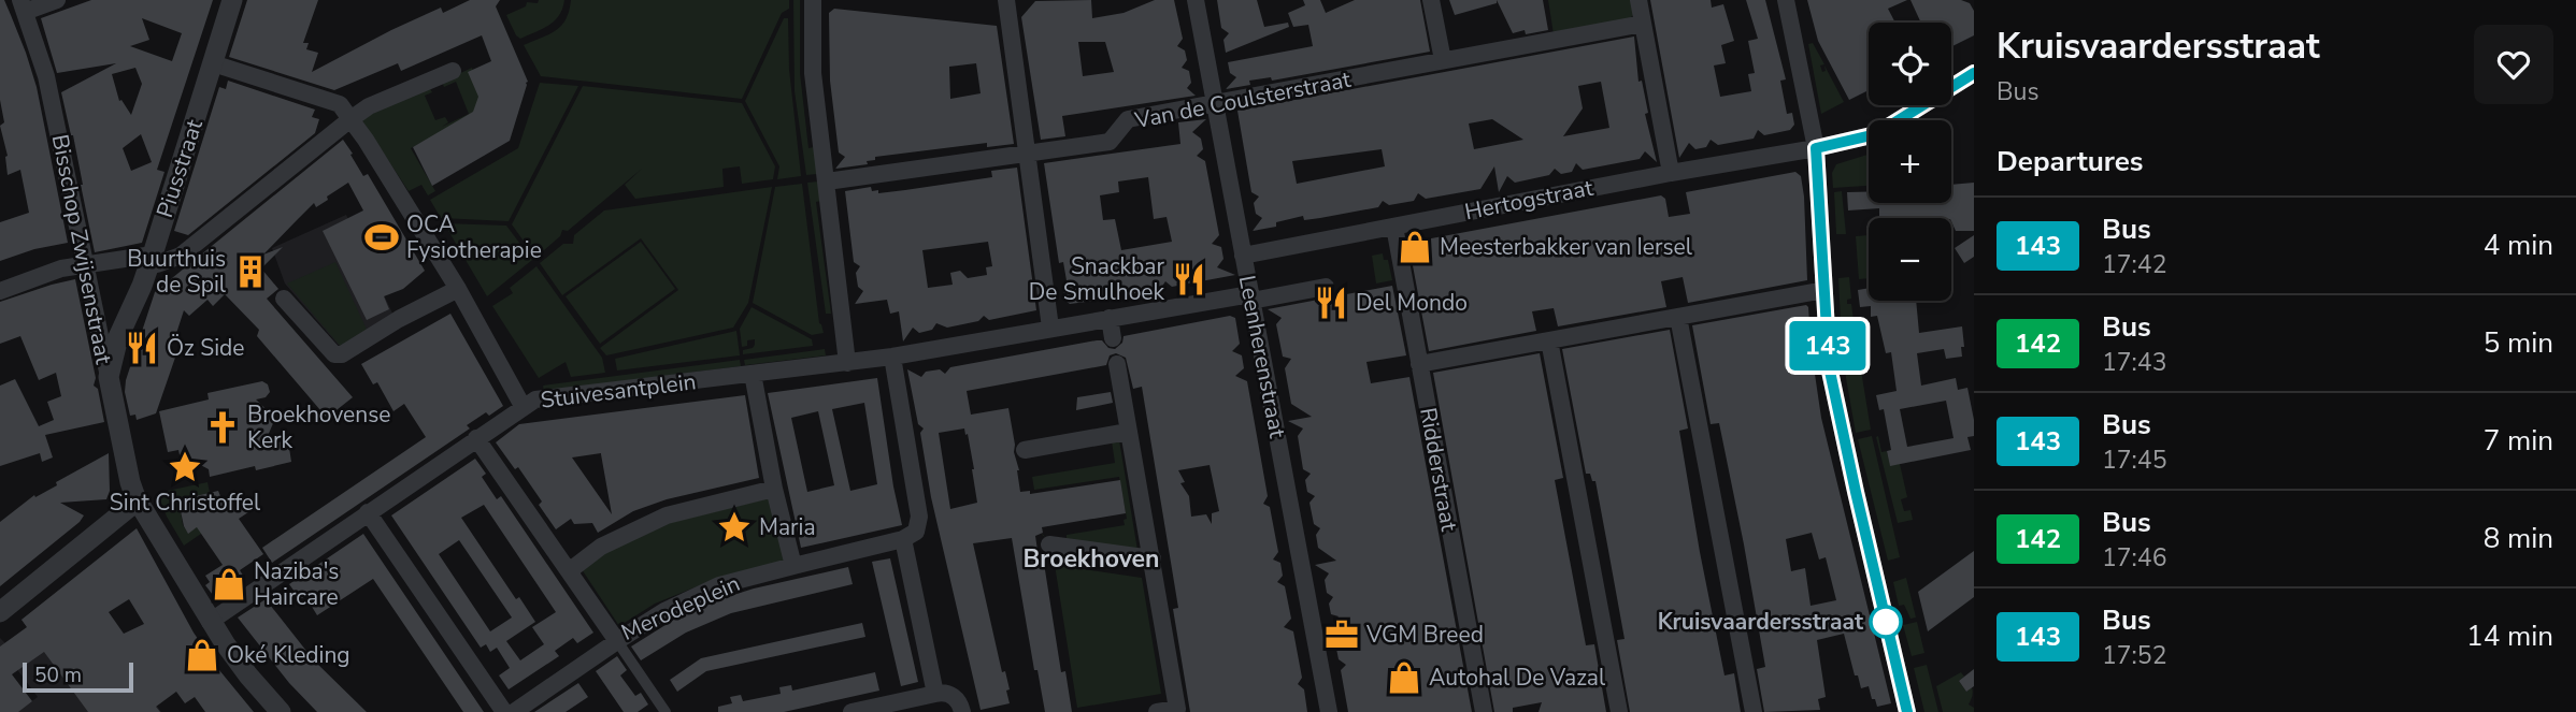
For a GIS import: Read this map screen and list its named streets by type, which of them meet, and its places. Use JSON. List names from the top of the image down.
{
  "streets": {
    "street": [
      "Van de Coulsterstraat",
      "Piusstraat",
      "Hertogstraat",
      "Bisschop Zwijsenstraat",
      "Leenherenstraat",
      "Stuivesantplein",
      "Ridderstraat",
      "Merodeplein"
    ]
  },
  "crossings": [
    ["Van de Coulsterstraat", "Leenherenstraat"],
    ["Piusstraat", "Bisschop Zwijsenstraat"],
    ["Piusstraat", "Stuivesantplein"],
    ["Hertogstraat", "Leenherenstraat"],
    ["Hertogstraat", "Ridderstraat"],
    ["Leenherenstraat", "Stuivesantplein"]
  ],
  "districts": ["Broekhoven"],
  "places": {
    "sports": ["OCA Fysiotherapie"],
    "shop": [
      "Meesterbakker van Iersel",
      "Naziba's Haircare",
      "Oké Kleding",
      "Autohal De Vazal"
    ],
    "building": ["Buurthuis de Spil"],
    "restaurant": ["Snackbar De Smulhoek", "Del Mondo", "Öz Side"],
    "church": ["Broekhovense Kerk"],
    "place": ["Sint Christoffel", "Maria"],
    "other": ["Kruisvaardersstraat"],
    "office": ["VGM Breed"]
  },
  "lines": ["bus line 143"],
  "scale_bar": "50 m",
  "page": {
    "on_map": "143",
    "heading": [
      ["Kruisvaardersstraat", "Bus"],
      "Departures"
    ],
    "map_buttons": ["+", "−"],
    "list": [
      {
        "mark": "143",
        "name": "Bus",
        "note": "17:42",
        "value": "4 min"
      },
      {
        "mark": "142",
        "name": "Bus",
        "note": "17:43",
        "value": "5 min"
      },
      {
        "mark": "143",
        "name": "Bus",
        "note": "17:45",
        "value": "7 min"
      },
      {
        "mark": "142",
        "name": "Bus",
        "note": "17:46",
        "value": "8 min"
      },
      {
        "mark": "143",
        "name": "Bus",
        "note": "17:52",
        "value": "14 min"
      }
    ],
    "scale": "50 m"
  }
}
